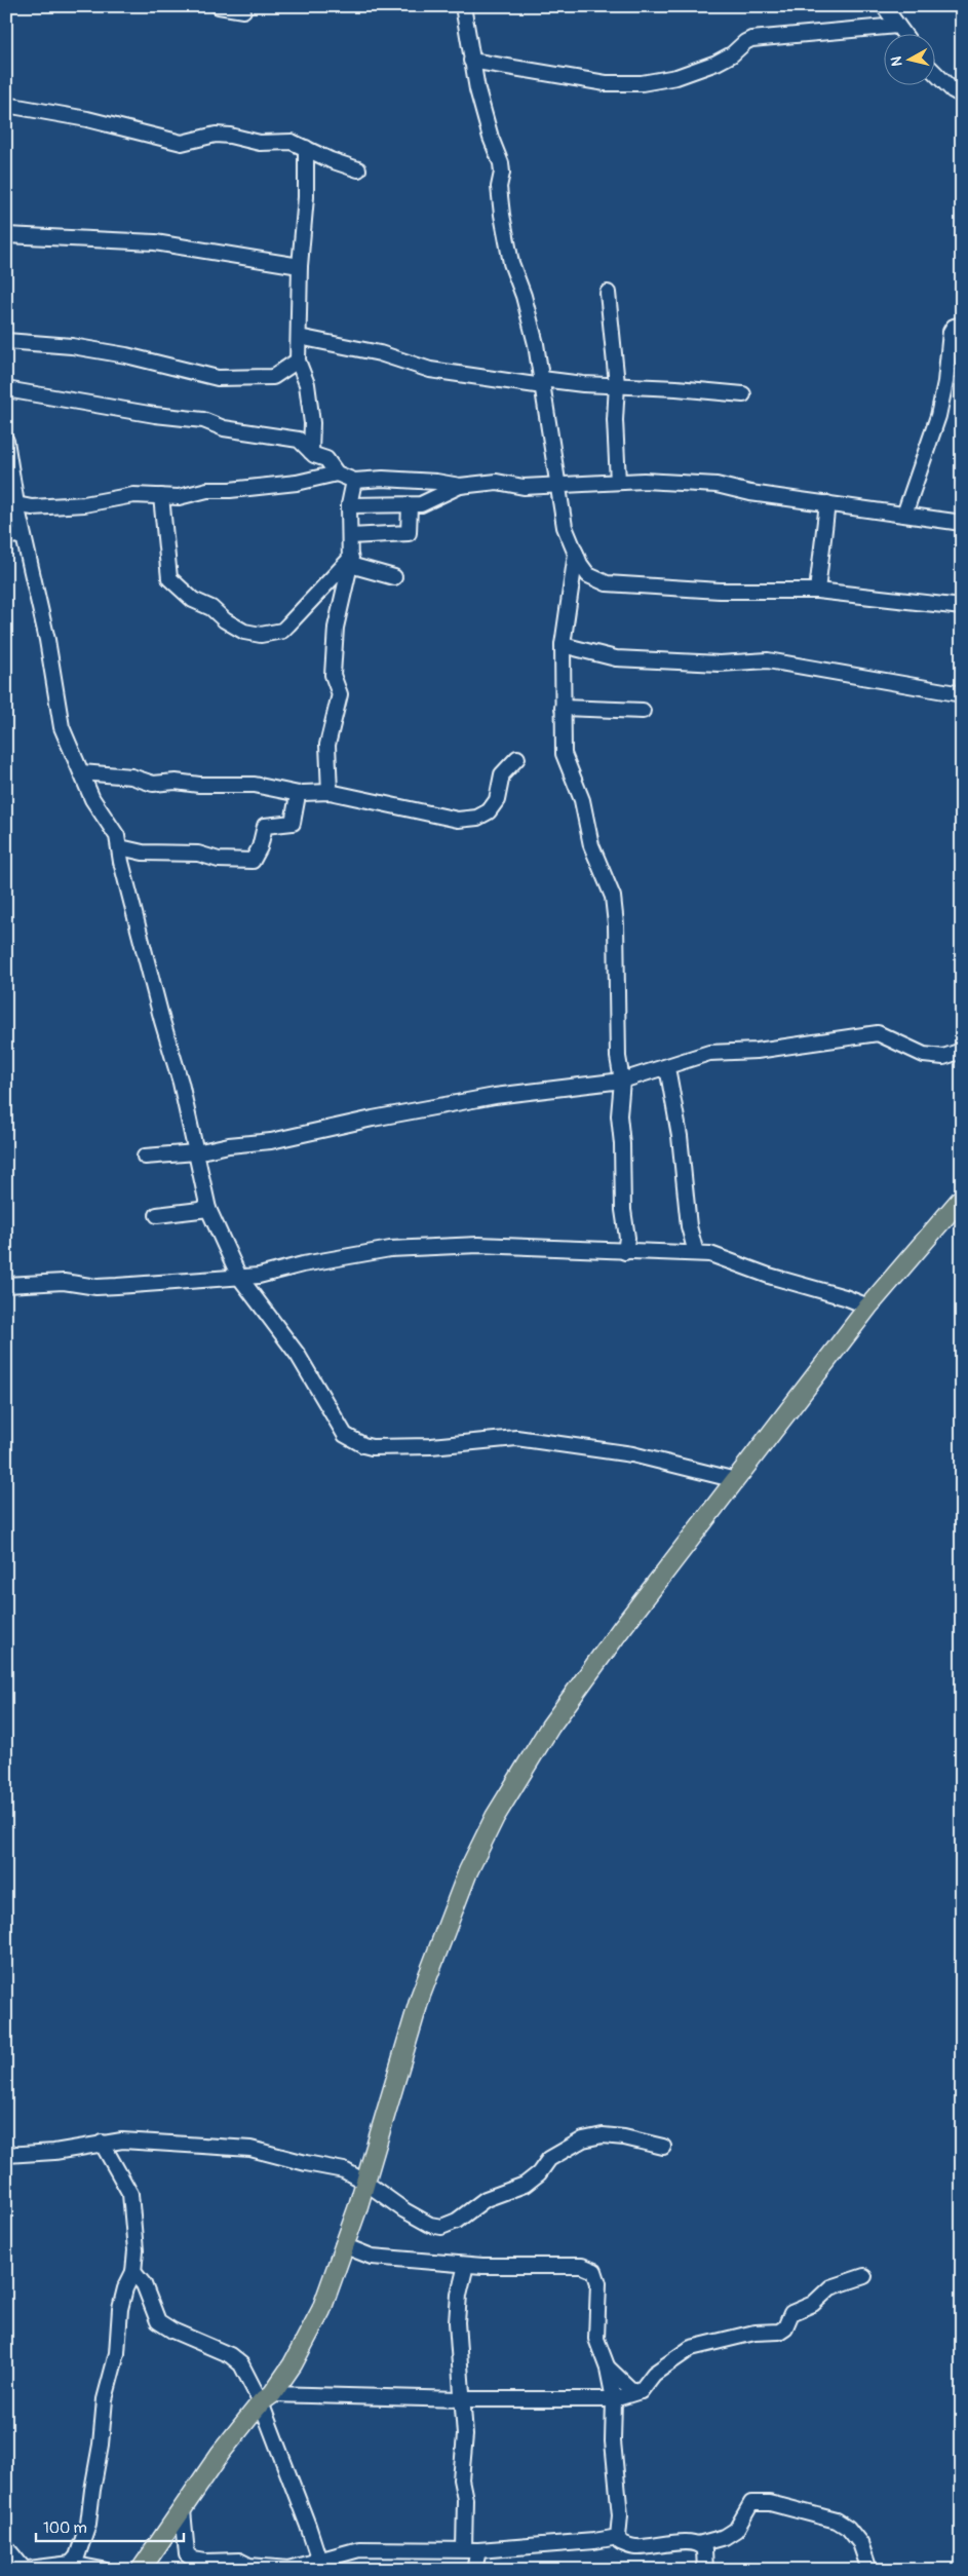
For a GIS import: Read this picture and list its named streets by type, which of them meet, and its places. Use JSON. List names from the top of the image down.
{
  "scale_bar": "100 m",
  "north": "left"
}
